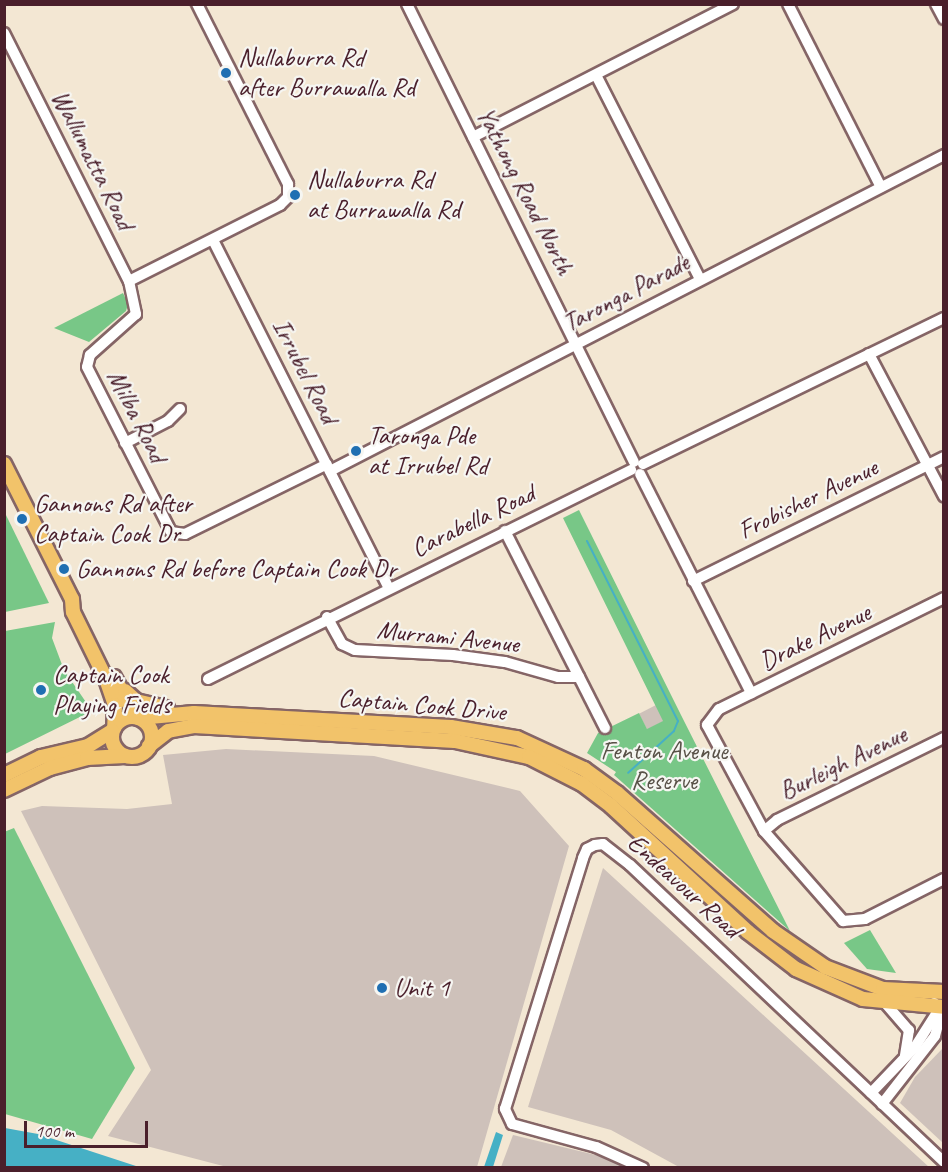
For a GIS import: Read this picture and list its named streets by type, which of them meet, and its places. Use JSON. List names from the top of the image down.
{
  "streets": {
    "main road": ["Captain Cook Drive"],
    "street": [
      "Wallumatta Road",
      "Yathong Road North",
      "Taronga Parade",
      "Irrubel Road",
      "Milba Road",
      "Frobisher Avenue",
      "Carabella Road",
      "Murrami Avenue",
      "Drake Avenue",
      "Burleigh Avenue",
      "Endeavour Road"
    ]
  },
  "crossings": [
    ["Wallumatta Road", "Milba Road"],
    ["Yathong Road North", "Taronga Parade"],
    ["Yathong Road North", "Frobisher Avenue"],
    ["Yathong Road North", "Carabella Road"],
    ["Yathong Road North", "Drake Avenue"],
    ["Taronga Parade", "Irrubel Road"],
    ["Taronga Parade", "Milba Road"],
    ["Irrubel Road", "Milba Road"],
    ["Irrubel Road", "Carabella Road"],
    ["Carabella Road", "Murrami Avenue"],
    ["Drake Avenue", "Burleigh Avenue"]
  ],
  "parks": ["Fenton Avenue Reserve"],
  "places": [
    "Nullaburra Rd after Burrawalla Rd",
    "Nullaburra Rd at Burrawalla Rd",
    "Taronga Pde at Irrubel Rd",
    "Gannons Rd after Captain Cook Dr",
    "Gannons Rd before Captain Cook Dr",
    "Captain Cook Playing Fields",
    "Unit 1"
  ],
  "scale_bar": "100 m"
}
